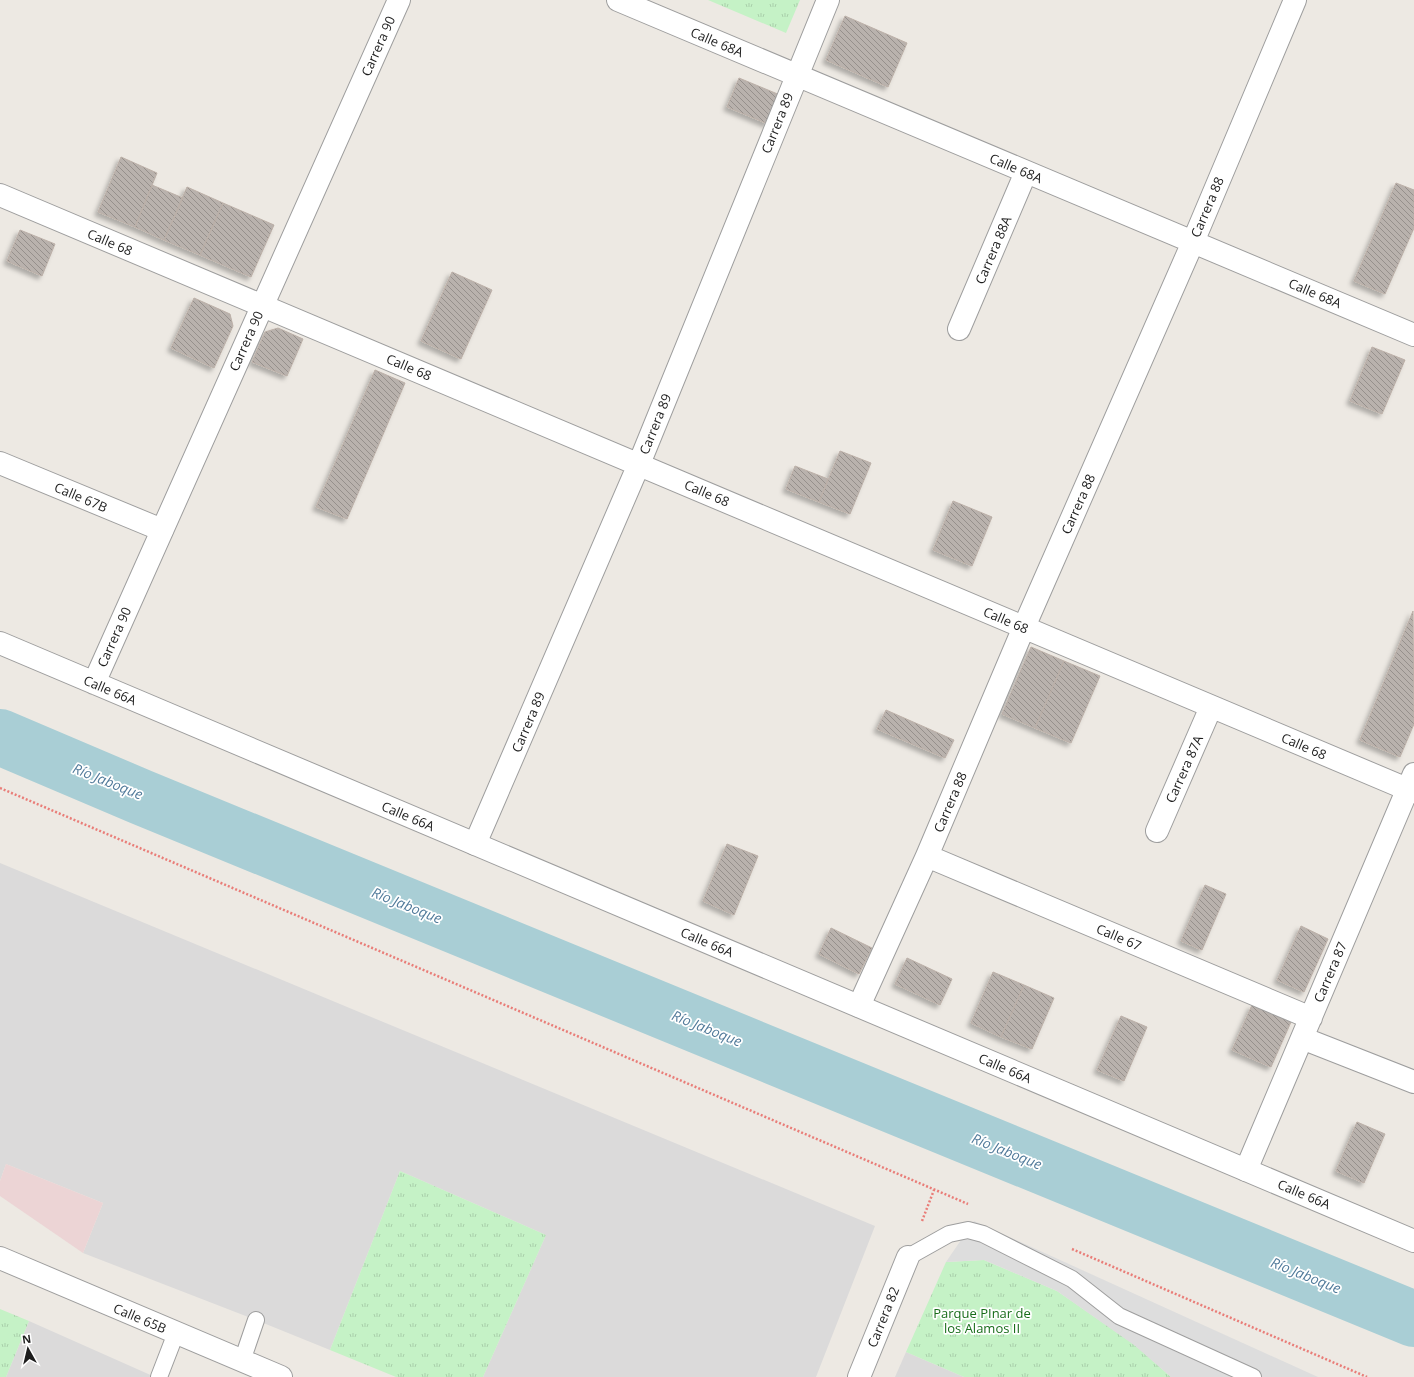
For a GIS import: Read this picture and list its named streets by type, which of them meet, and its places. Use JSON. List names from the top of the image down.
{
  "streets": {
    "street": [
      "Calle 68A",
      "Carrera 90",
      "Carrera 89",
      "Carrera 88",
      "Calle 68",
      "Carrera 88A",
      "Calle 67B",
      "Calle 66A",
      "Carrera 87A",
      "Calle 67",
      "Carrera 87",
      "Carrera 82",
      "Calle 65B"
    ]
  },
  "crossings": [
    ["Calle 68A", "Carrera 89"],
    ["Calle 68A", "Carrera 88"],
    ["Calle 68A", "Carrera 88A"],
    ["Carrera 90", "Calle 68"],
    ["Carrera 90", "Calle 67B"],
    ["Carrera 90", "Calle 66A"],
    ["Carrera 89", "Calle 68"],
    ["Carrera 89", "Calle 66A"],
    ["Carrera 88", "Calle 68"],
    ["Carrera 88", "Calle 66A"],
    ["Carrera 88", "Calle 67"],
    ["Calle 68", "Carrera 87A"],
    ["Calle 68", "Carrera 87"],
    ["Calle 66A", "Carrera 87"],
    ["Calle 67", "Carrera 87"]
  ],
  "water": ["Río Jaboque"],
  "parks": ["Parque PInar de los Alamos II"],
  "north": "top"
}
